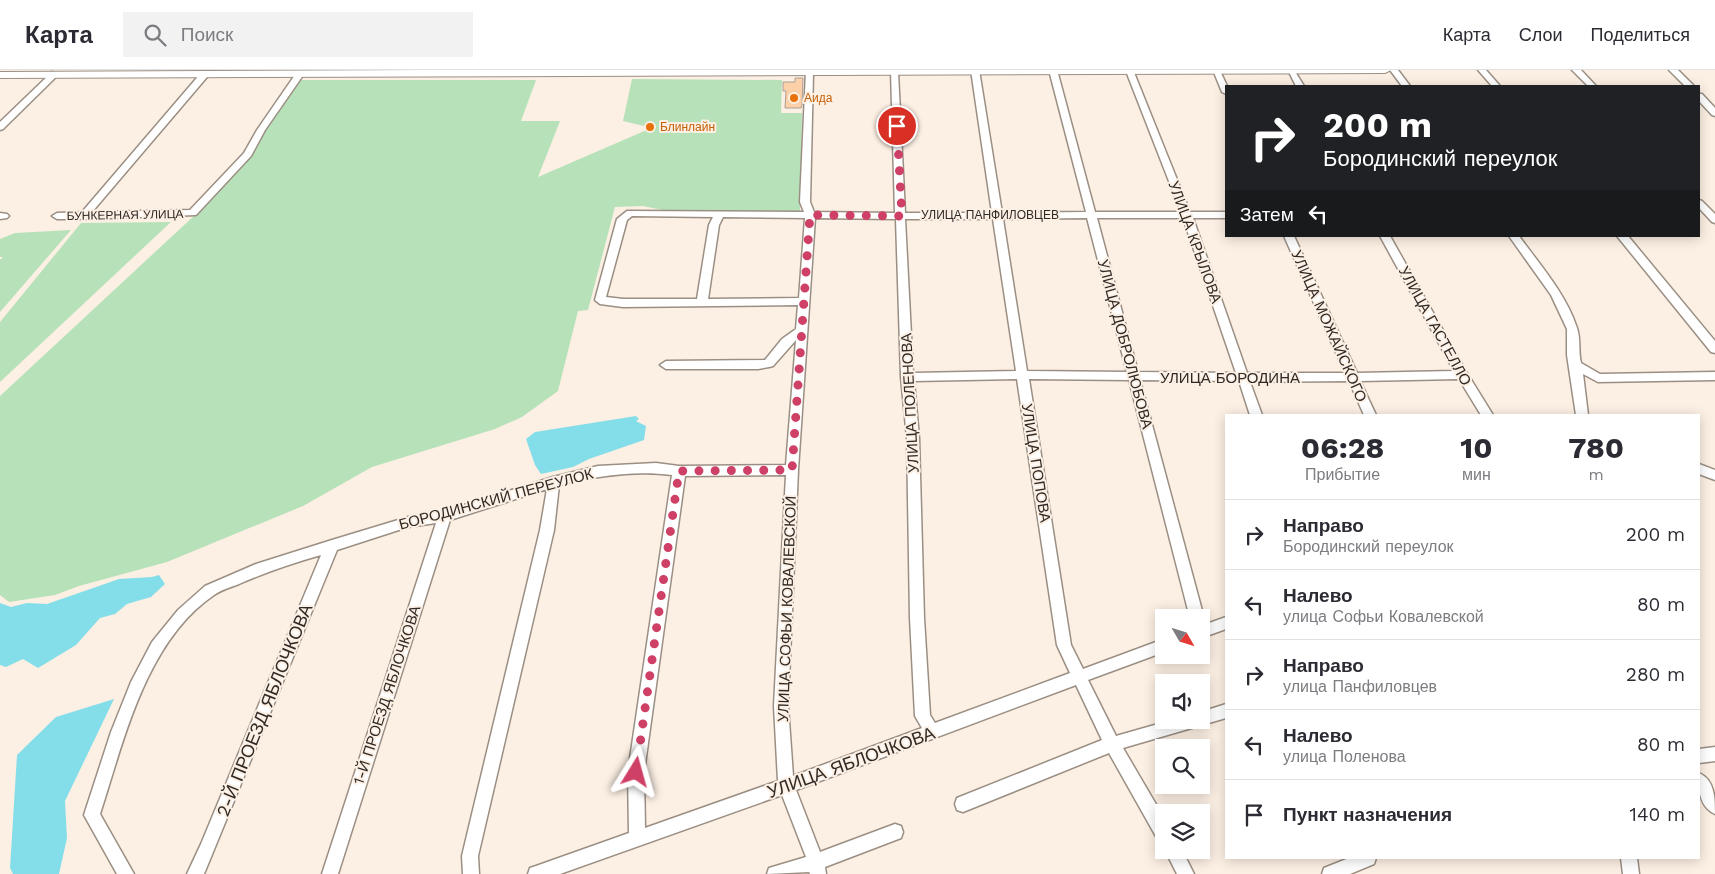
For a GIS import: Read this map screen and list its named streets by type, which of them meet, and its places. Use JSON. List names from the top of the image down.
{
  "streets": {
    "street": [
      "БУНКЕРНАЯ УЛИЦА",
      "УЛИЦА ПАНФИЛОВЦЕВ",
      "УЛИЦА КРЫЛОВА",
      "УЛИЦА МОЖАЙСКОГО",
      "УЛИЦА ГАСТЕЛЛО",
      "УЛИЦА ДОБРОЛЮБОВА",
      "УЛИЦА БОРОДИНА",
      "УЛИЦА ПОЛЕНОВА",
      "УЛИЦА ПОПОВА",
      "БОРОДИНСКИЙ ПЕРЕУЛОК",
      "УЛИЦА СОФЬИ КОВАЛЕВСКОЙ",
      "1-Й ПРОЕЗД ЯБЛОЧКОВА",
      "2-Й ПРОЕЗД ЯБЛОЧКОВА",
      "УЛИЦА ЯБЛОЧКОВА"
    ]
  },
  "crossings": [
    ["УЛИЦА ПАНФИЛОВЦЕВ", "УЛИЦА КРЫЛОВА"],
    ["УЛИЦА ПАНФИЛОВЦЕВ", "УЛИЦА ДОБРОЛЮБОВА"],
    ["УЛИЦА ПАНФИЛОВЦЕВ", "УЛИЦА ПОЛЕНОВА"],
    ["УЛИЦА ПАНФИЛОВЦЕВ", "УЛИЦА ПОПОВА"],
    ["УЛИЦА ПАНФИЛОВЦЕВ", "УЛИЦА СОФЬИ КОВАЛЕВСКОЙ"],
    ["УЛИЦА КРЫЛОВА", "УЛИЦА БОРОДИНА"],
    ["УЛИЦА МОЖАЙСКОГО", "УЛИЦА БОРОДИНА"],
    ["УЛИЦА ГАСТЕЛЛО", "УЛИЦА БОРОДИНА"],
    ["УЛИЦА ДОБРОЛЮБОВА", "УЛИЦА БОРОДИНА"],
    ["УЛИЦА БОРОДИНА", "УЛИЦА ПОЛЕНОВА"],
    ["УЛИЦА БОРОДИНА", "УЛИЦА ПОПОВА"],
    ["УЛИЦА ПОЛЕНОВА", "УЛИЦА ЯБЛОЧКОВА"],
    ["УЛИЦА ПОПОВА", "УЛИЦА ЯБЛОЧКОВА"],
    ["БОРОДИНСКИЙ ПЕРЕУЛОК", "УЛИЦА СОФЬИ КОВАЛЕВСКОЙ"],
    ["БОРОДИНСКИЙ ПЕРЕУЛОК", "1-Й ПРОЕЗД ЯБЛОЧКОВА"],
    ["БОРОДИНСКИЙ ПЕРЕУЛОК", "2-Й ПРОЕЗД ЯБЛОЧКОВА"],
    ["УЛИЦА СОФЬИ КОВАЛЕВСКОЙ", "УЛИЦА ЯБЛОЧКОВА"]
  ],
  "places": ["Аида", "Блинлайн"],
  "north": "bottom right",
  "page": {
    "header": "Карта",
    "search": "Поиск",
    "nav": ["Карта", "Слои", "Поделиться"],
    "turn": ["200 m", "Бородинский переулок"],
    "then": "Затем",
    "eta": [
      "06:28",
      "Прибытие",
      "10",
      "мин",
      "780",
      "m"
    ],
    "list": [
      {
        "name": "Направо",
        "note": "Бородинский переулок",
        "value": "200 m"
      },
      {
        "name": "Налево",
        "note": "улица Софьи Ковалевской",
        "value": "80 m"
      },
      {
        "name": "Направо",
        "note": "улица Панфиловцев",
        "value": "280 m"
      },
      {
        "name": "Налево",
        "note": "улица Поленова",
        "value": "80 m"
      },
      {
        "name": "Пункт назначения",
        "value": "140 m"
      }
    ]
  }
}
